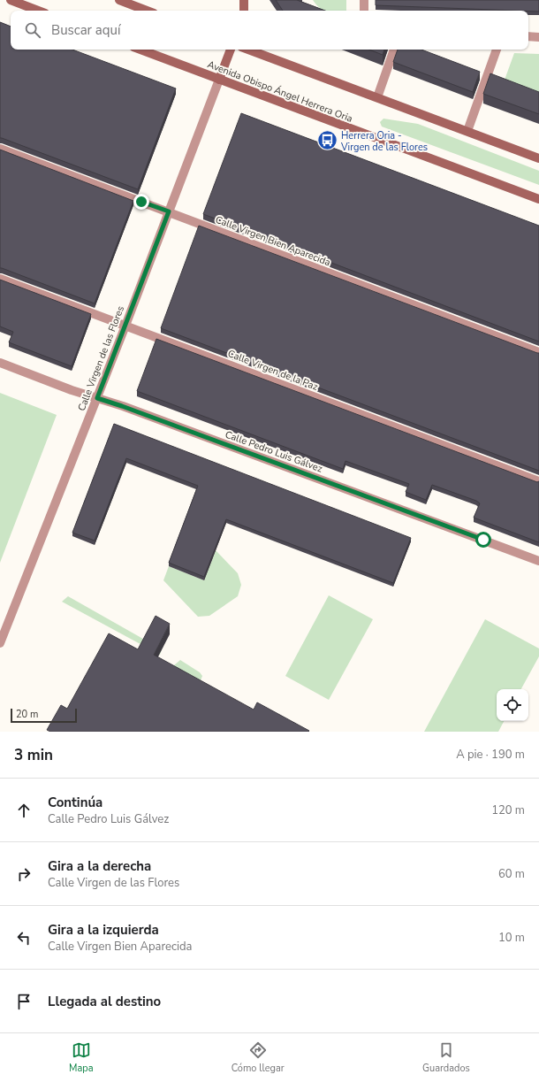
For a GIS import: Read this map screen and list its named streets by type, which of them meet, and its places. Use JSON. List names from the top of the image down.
{
  "streets": {
    "main road": ["Avenida Obispo Ángel Herrera Oria"],
    "street": [
      "Calle Virgen Bien Aparecida",
      "Calle Virgen de las Flores",
      "Calle Virgen de la Paz",
      "Calle Pedro Luis Gálvez"
    ]
  },
  "crossings": [
    ["Avenida Obispo Ángel Herrera Oria", "Calle Virgen de las Flores"],
    ["Calle Virgen Bien Aparecida", "Calle Virgen de las Flores"],
    ["Calle Virgen de las Flores", "Calle Virgen de la Paz"],
    ["Calle Virgen de las Flores", "Calle Pedro Luis Gálvez"]
  ],
  "places": {
    "bus stop": ["Herrera Oria - Virgen de las Flores"]
  },
  "scale_bar": "20 m",
  "page": {
    "search": "Buscar aquí",
    "scale": "20 m",
    "heading": ["3 min", "A pie · 190 m"],
    "list": [
      ["Continúa", "Calle Pedro Luis Gálvez", "120 m"],
      ["Gira a la derecha", "Calle Virgen de las Flores", "60 m"],
      ["Gira a la izquierda", "Calle Virgen Bien Aparecida", "10 m"],
      "Llegada al destino"
    ],
    "nav": ["Mapa", "Cómo llegar", "Guardados"]
  }
}
